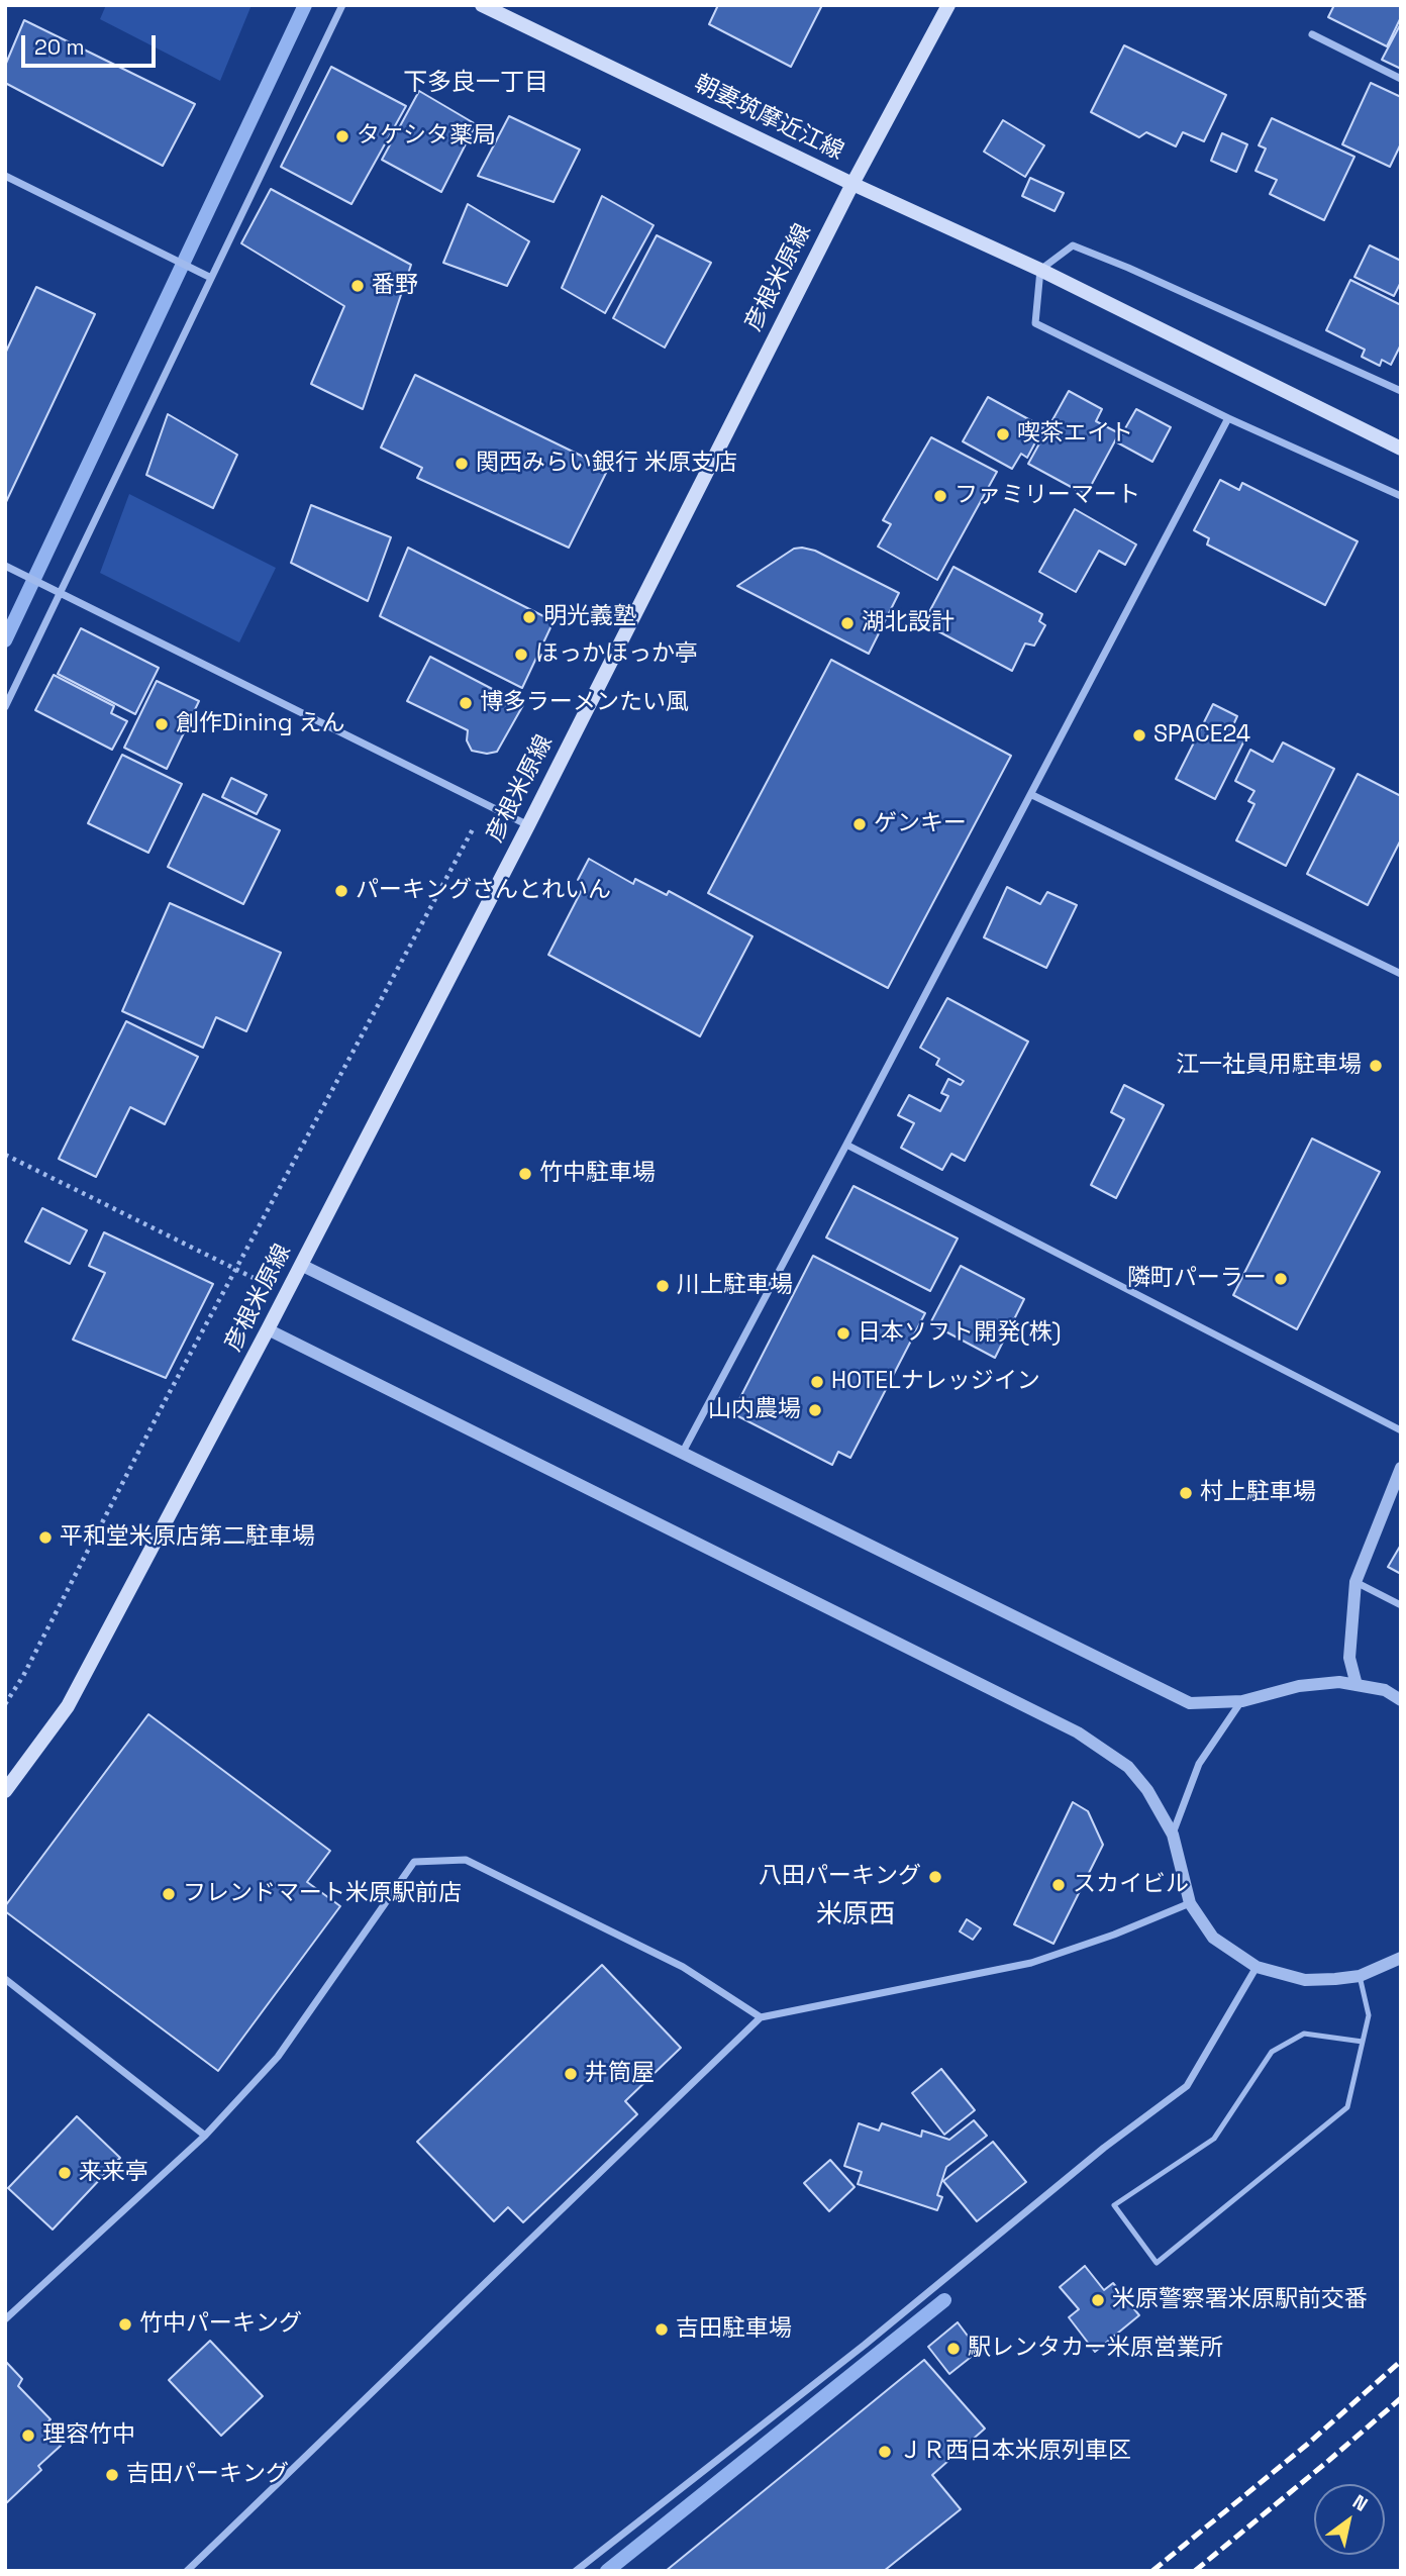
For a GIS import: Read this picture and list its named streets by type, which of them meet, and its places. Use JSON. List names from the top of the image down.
{
  "streets": {
    "main road": ["朝妻筑摩近江線", "彦根米原線"]
  },
  "crossings": [
    ["朝妻筑摩近江線", "彦根米原線"]
  ],
  "districts": ["下多良一丁目", "米原西"],
  "places": [
    "タケシタ薬局",
    "番野",
    "喫茶エイト",
    "関西みらい銀行 米原支店",
    "ファミリーマート",
    "明光義塾",
    "湖北設計",
    "ほっかほっか亭",
    "博多ラーメンたい風",
    "創作Dining えん",
    "SPACE24",
    "ゲンキー",
    "パーキングさんとれいん",
    "江一社員用駐車場",
    "竹中駐車場",
    "隣町パーラー",
    "川上駐車場",
    "日本ソフト開発(株)",
    "HOTELナレッジイン",
    "山内農場",
    "村上駐車場",
    "平和堂米原店第二駐車場",
    "八田パーキング",
    "スカイビル",
    "フレンドマート米原駅前店",
    "井筒屋",
    "来来亭",
    "米原警察署米原駅前交番",
    "竹中パーキング",
    "吉田駐車場",
    "駅レンタカー米原営業所",
    "理容竹中",
    "ＪＲ西日本米原列車区",
    "吉田パーキング"
  ],
  "scale_bar": "20 m",
  "north": "top right"
}
